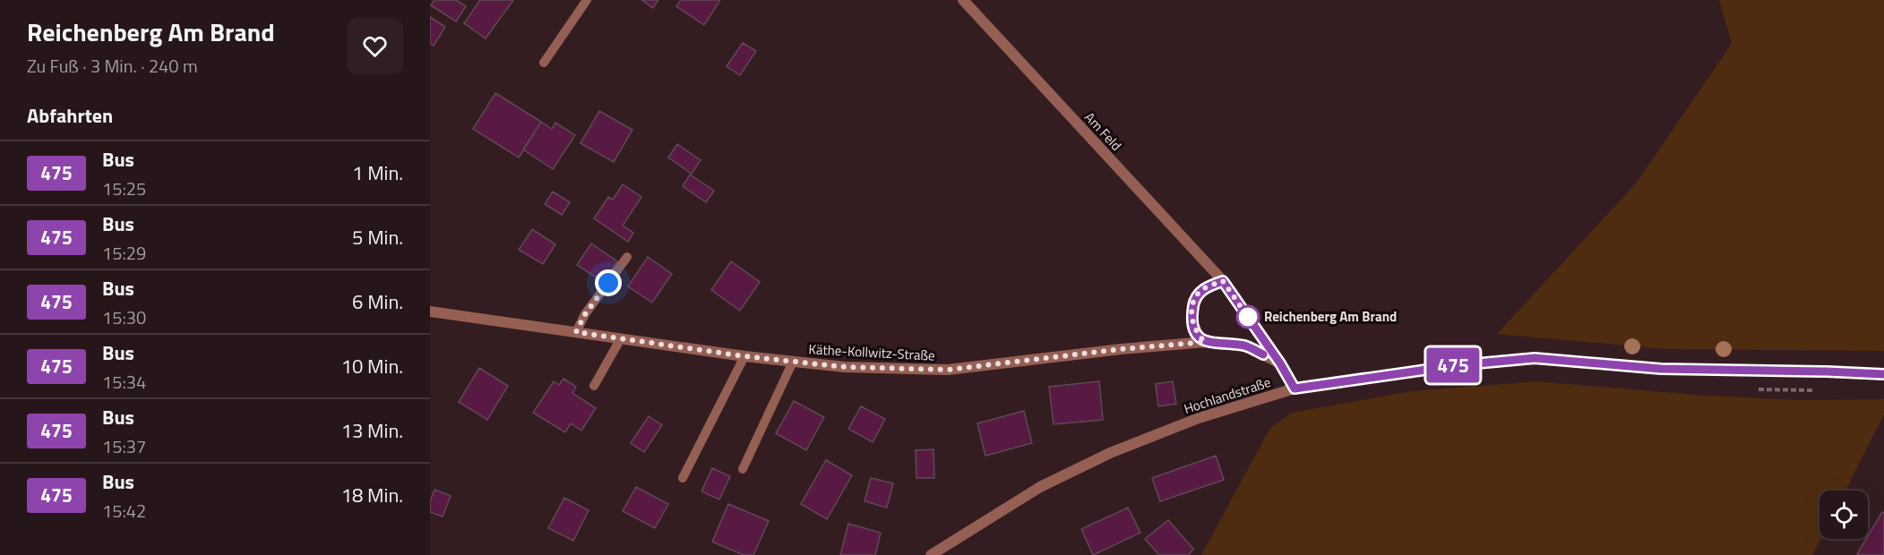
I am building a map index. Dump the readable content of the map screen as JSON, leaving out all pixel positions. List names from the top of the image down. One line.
{"streets":{"street":["Am Feld","Käthe-Kollwitz-Straße","Hochlandstraße"]},"crossings":[["Am Feld","Käthe-Kollwitz-Straße"]],"places":["Reichenberg Am Brand"],"lines":["bus line 475"],"page":{"heading":[["Reichenberg Am Brand","Zu Fuß · 3 Min. · 240 m"],"Abfahrten"],"on_map":"475","list":[{"mark":"475","name":"Bus","note":"15:25","value":"1 Min."},{"mark":"475","name":"Bus","note":"15:29","value":"5 Min."},{"mark":"475","name":"Bus","note":"15:30","value":"6 Min."},{"mark":"475","name":"Bus","note":"15:34","value":"10 Min."},{"mark":"475","name":"Bus","note":"15:37","value":"13 Min."},{"mark":"475","name":"Bus","note":"15:42","value":"18 Min."}]}}
